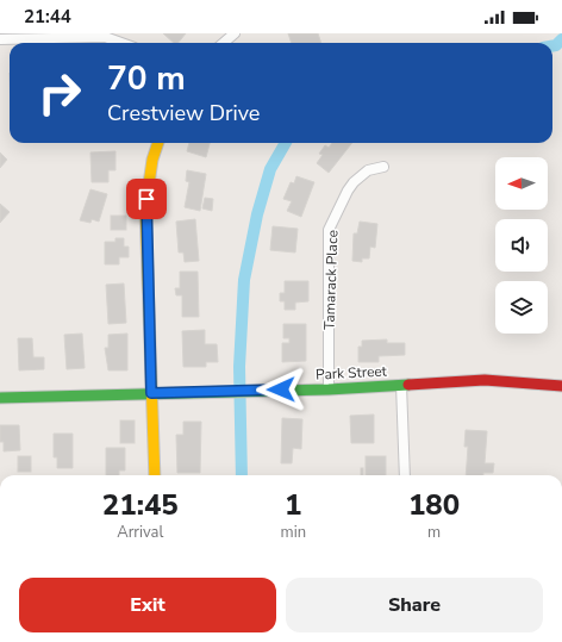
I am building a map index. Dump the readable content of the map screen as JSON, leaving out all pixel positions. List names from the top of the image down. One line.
{"streets":{"street":["Tamarack Place","Park Street"]},"crossings":[["Tamarack Place","Park Street"]],"north":"left","page":{"status":"21:44","turn":["70 m","Crestview Drive"],"eta":["21:45","Arrival","1","min","180","m"],"buttons":["Exit","Share"]}}
